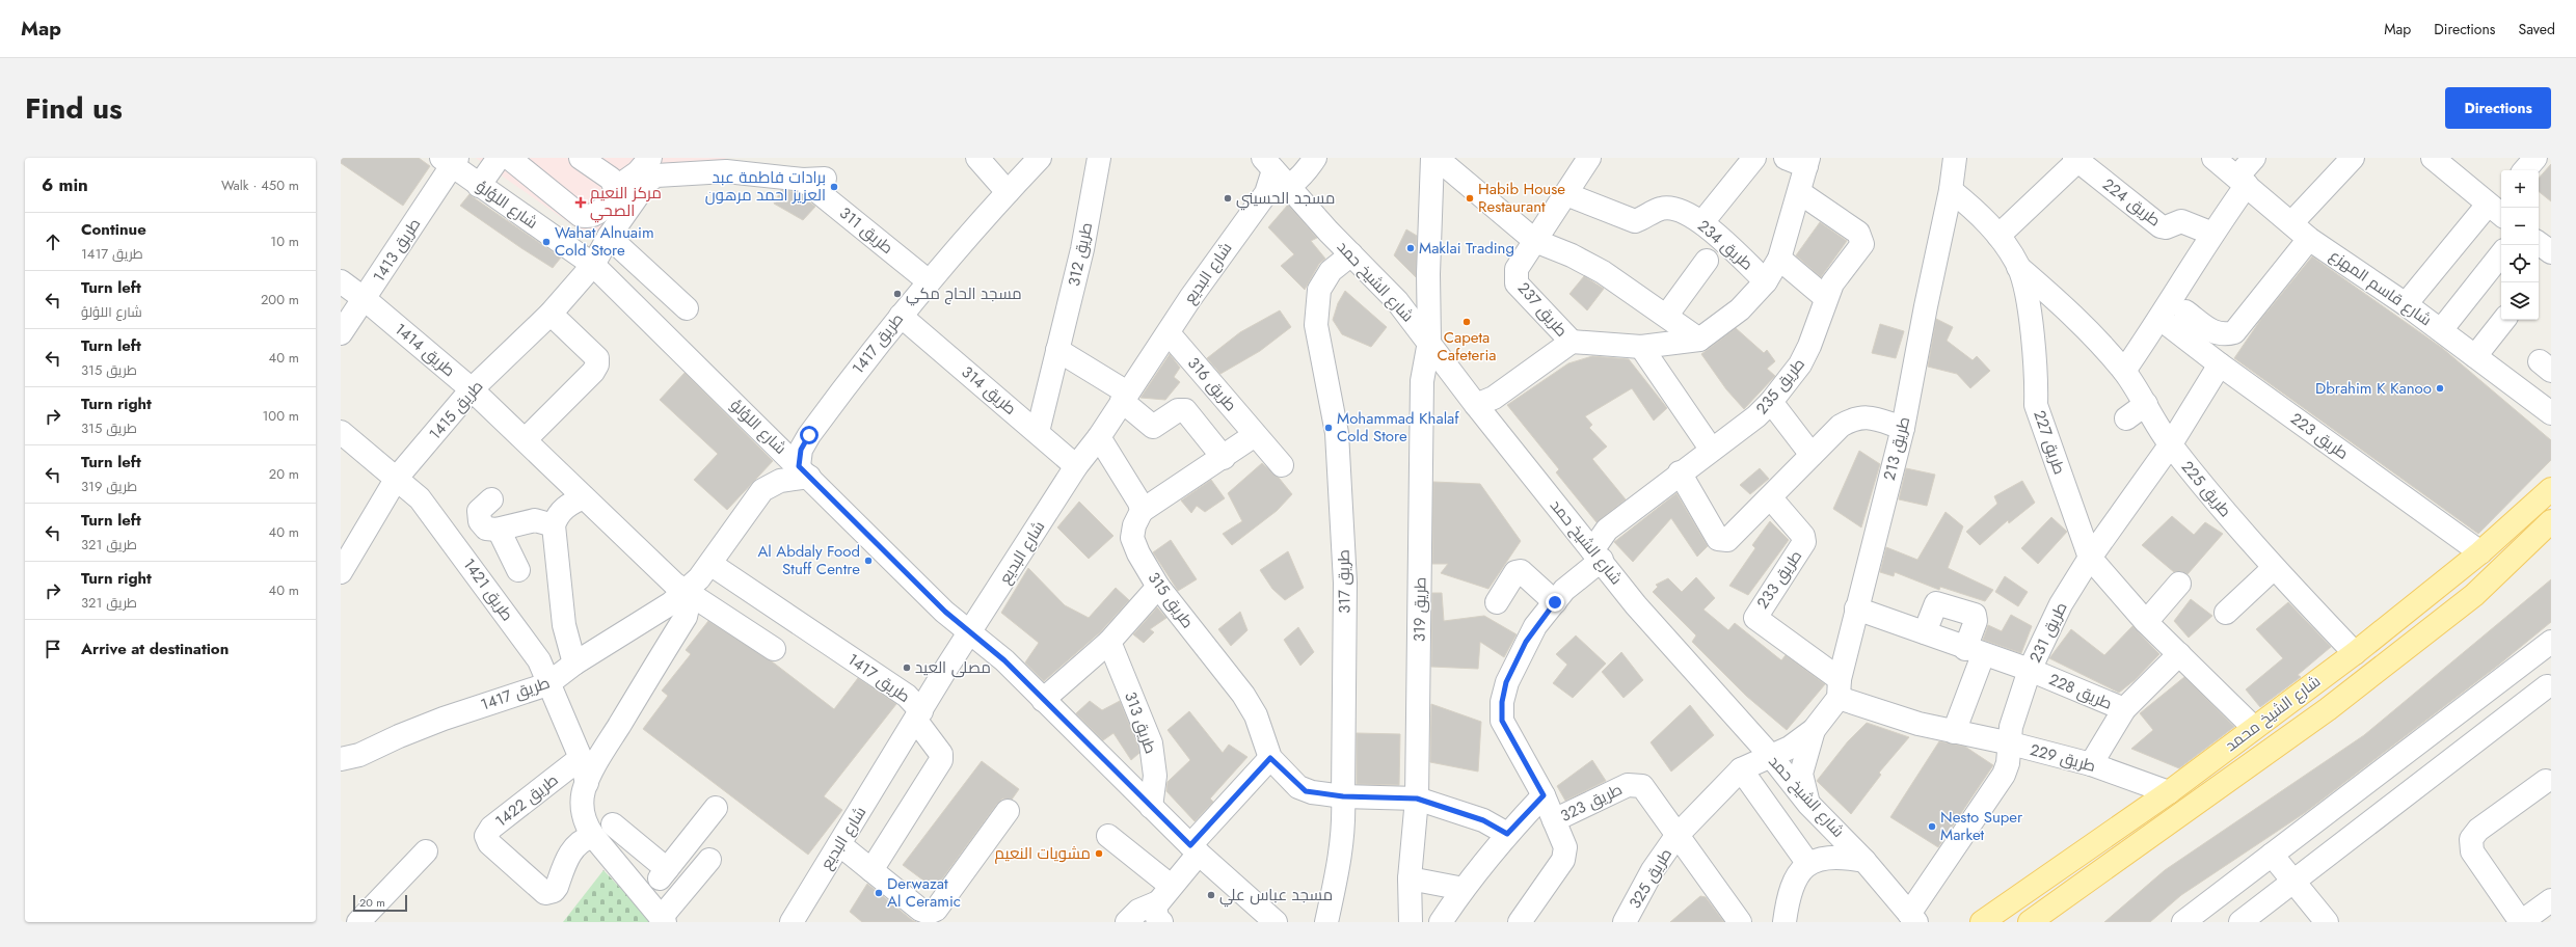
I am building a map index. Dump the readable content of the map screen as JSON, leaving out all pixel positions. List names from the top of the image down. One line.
{"streets":{"main road":["شارع الشيخ محمد"],"street":["طريق 224","شارع اللؤلؤ","طريق 311","طريق 234","طريق 1413","طريق 312","شارع البديع","شارع الشيخ حمد","شارع قاسم المهزع","طريق 237","طريق 1417","طريق 1414","طريق 316","طريق 235","طريق 314","طريق 1415","طريق 223","طريق 227","طريق 213","طريق 225","طريق 233","طريق 317","طريق 1421","طريق 315","طريق 319","طريق 231","طريق 228","طريق 313","طريق 229","طريق 1422","طريق 323","طريق 325"]},"crossings":[["طريق 224","طريق 227"],["شارع اللؤلؤ","طريق 311"],["شارع اللؤلؤ","طريق 1413"],["شارع اللؤلؤ","شارع البديع"],["شارع اللؤلؤ","طريق 1417"],["شارع اللؤلؤ","طريق 1415"],["شارع اللؤلؤ","طريق 313"],["طريق 311","طريق 1417"],["طريق 311","طريق 1415"],["طريق 234","طريق 237"],["طريق 234","طريق 235"],["طريق 1413","طريق 1414"],["طريق 312","طريق 314"],["شارع البديع","شارع الشيخ حمد"],["شارع البديع","طريق 1417"],["شارع البديع","طريق 316"],["شارع البديع","طريق 314"],["شارع الشيخ حمد","طريق 237"],["شارع الشيخ حمد","طريق 235"],["شارع الشيخ حمد","طريق 213"],["شارع الشيخ حمد","طريق 317"],["شارع الشيخ حمد","طريق 319"],["شارع الشيخ حمد","طريق 231"],["طريق 1417","طريق 1414"],["طريق 1417","طريق 314"],["طريق 1417","طريق 1421"],["طريق 1417","طريق 1422"],["طريق 1414","طريق 1415"],["طريق 1414","طريق 1422"],["طريق 235","طريق 323"],["طريق 1415","طريق 1421"],["طريق 223","طريق 231"],["طريق 223","شارع الشيخ محمد"],["طريق 227","طريق 213"],["طريق 227","طريق 225"],["طريق 227","طريق 231"],["طريق 227","طريق 228"],["طريق 227","شارع الشيخ محمد"],["طريق 213","طريق 233"],["طريق 213","طريق 228"],["طريق 213","طريق 229"],["طريق 225","طريق 231"],["طريق 225","شارع الشيخ محمد"],["طريق 233","طريق 229"],["طريق 317","طريق 315"],["طريق 1421","طريق 1422"],["طريق 315","طريق 319"],["طريق 231","طريق 228"],["طريق 231","طريق 229"],["طريق 228","طريق 229"],["شارع الشيخ محمد","طريق 229"],["طريق 323","طريق 325"]],"places":{"other":["برادات فاطمة عبد العزيز احمد مرهون","مسجد الحسيني","Habib House Restaurant","Wahat Alnuaim Cold Store","Maklai Trading","مسجد الحاج مكي","Capeta Cafeteria","Dbrahim K Kanoo","Mohammad Khalaf Cold Store","Al Abdaly Food Stuff Centre","مصلى العيد","Nesto Super Market","مشويات النعيم","Derwazat Al Ceramic","مسجد عباس علي"],"health":["مركز النعيم الصحي"]},"scale_bar":"20 m","page":{"header":"Map","nav":["Map","Directions","Saved"],"title":"Find us","buttons":"Directions","heading":["6 min","Walk · 450 m"],"map_buttons":["+","−"],"list":[["Continue","طريق 1417","10 m"],["Turn left","شارع اللؤلؤ","200 m"],["Turn left","طريق 315","40 m"],["Turn right","طريق 315","100 m"],["Turn left","طريق 319","20 m"],["Turn left","طريق 321","40 m"],["Turn right","طريق 321","40 m"],"Arrive at destination"],"scale":"20 m"}}
